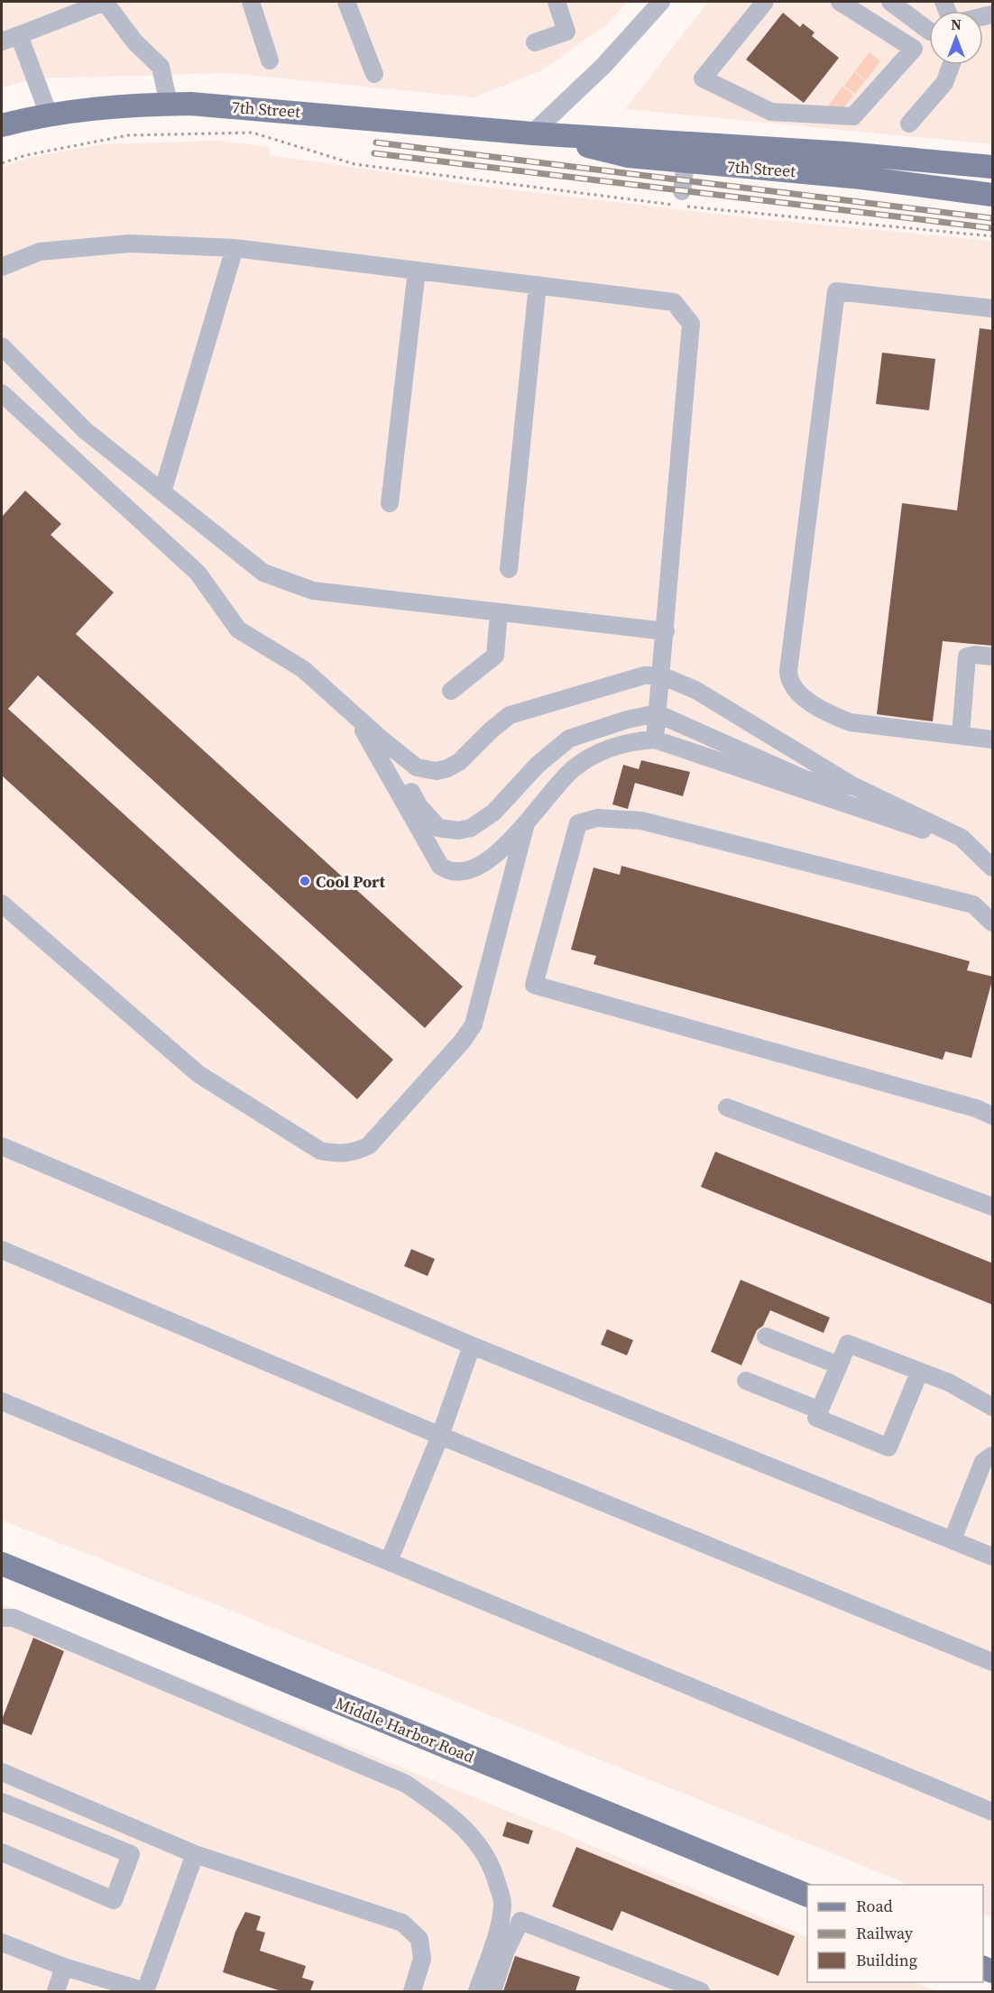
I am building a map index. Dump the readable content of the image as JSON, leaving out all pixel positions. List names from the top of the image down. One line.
{"streets":{"main road":["7th Street","Middle Harbor Road"]},"places":["Cool Port"],"legend":["Road","Railway","Building"],"north":"top"}
